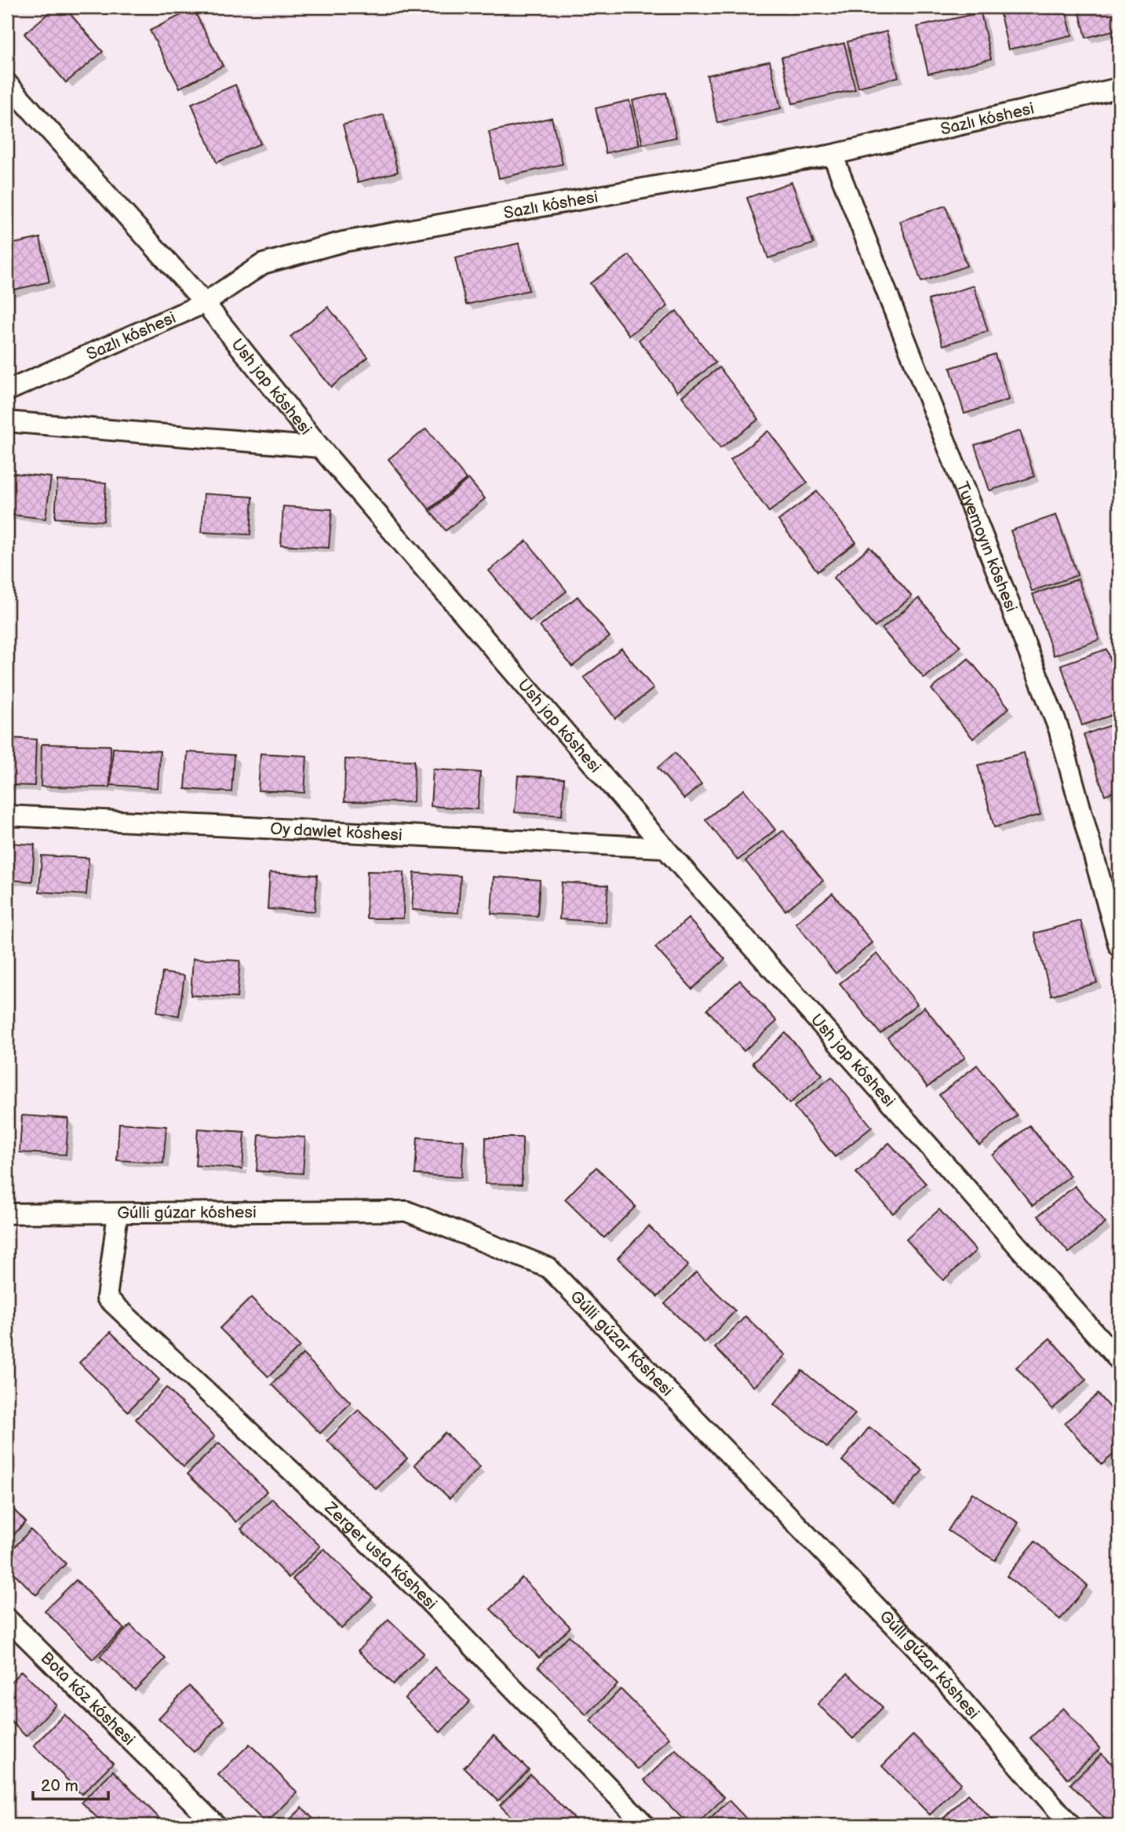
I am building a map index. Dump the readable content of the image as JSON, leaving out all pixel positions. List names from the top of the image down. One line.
{"streets":{"street":["Sazlı kóshesi","Ush jap kóshesi","Tuyemoyın kóshesi","Oy dawlet kóshesi","Gúlli gúzar kóshesi","Zerger usta kóshesi","Bota kóz kóshesi"]},"crossings":[["Sazlı kóshesi","Ush jap kóshesi"],["Sazlı kóshesi","Tuyemoyın kóshesi"],["Ush jap kóshesi","Oy dawlet kóshesi"],["Gúlli gúzar kóshesi","Zerger usta kóshesi"]],"scale_bar":"20 m"}
